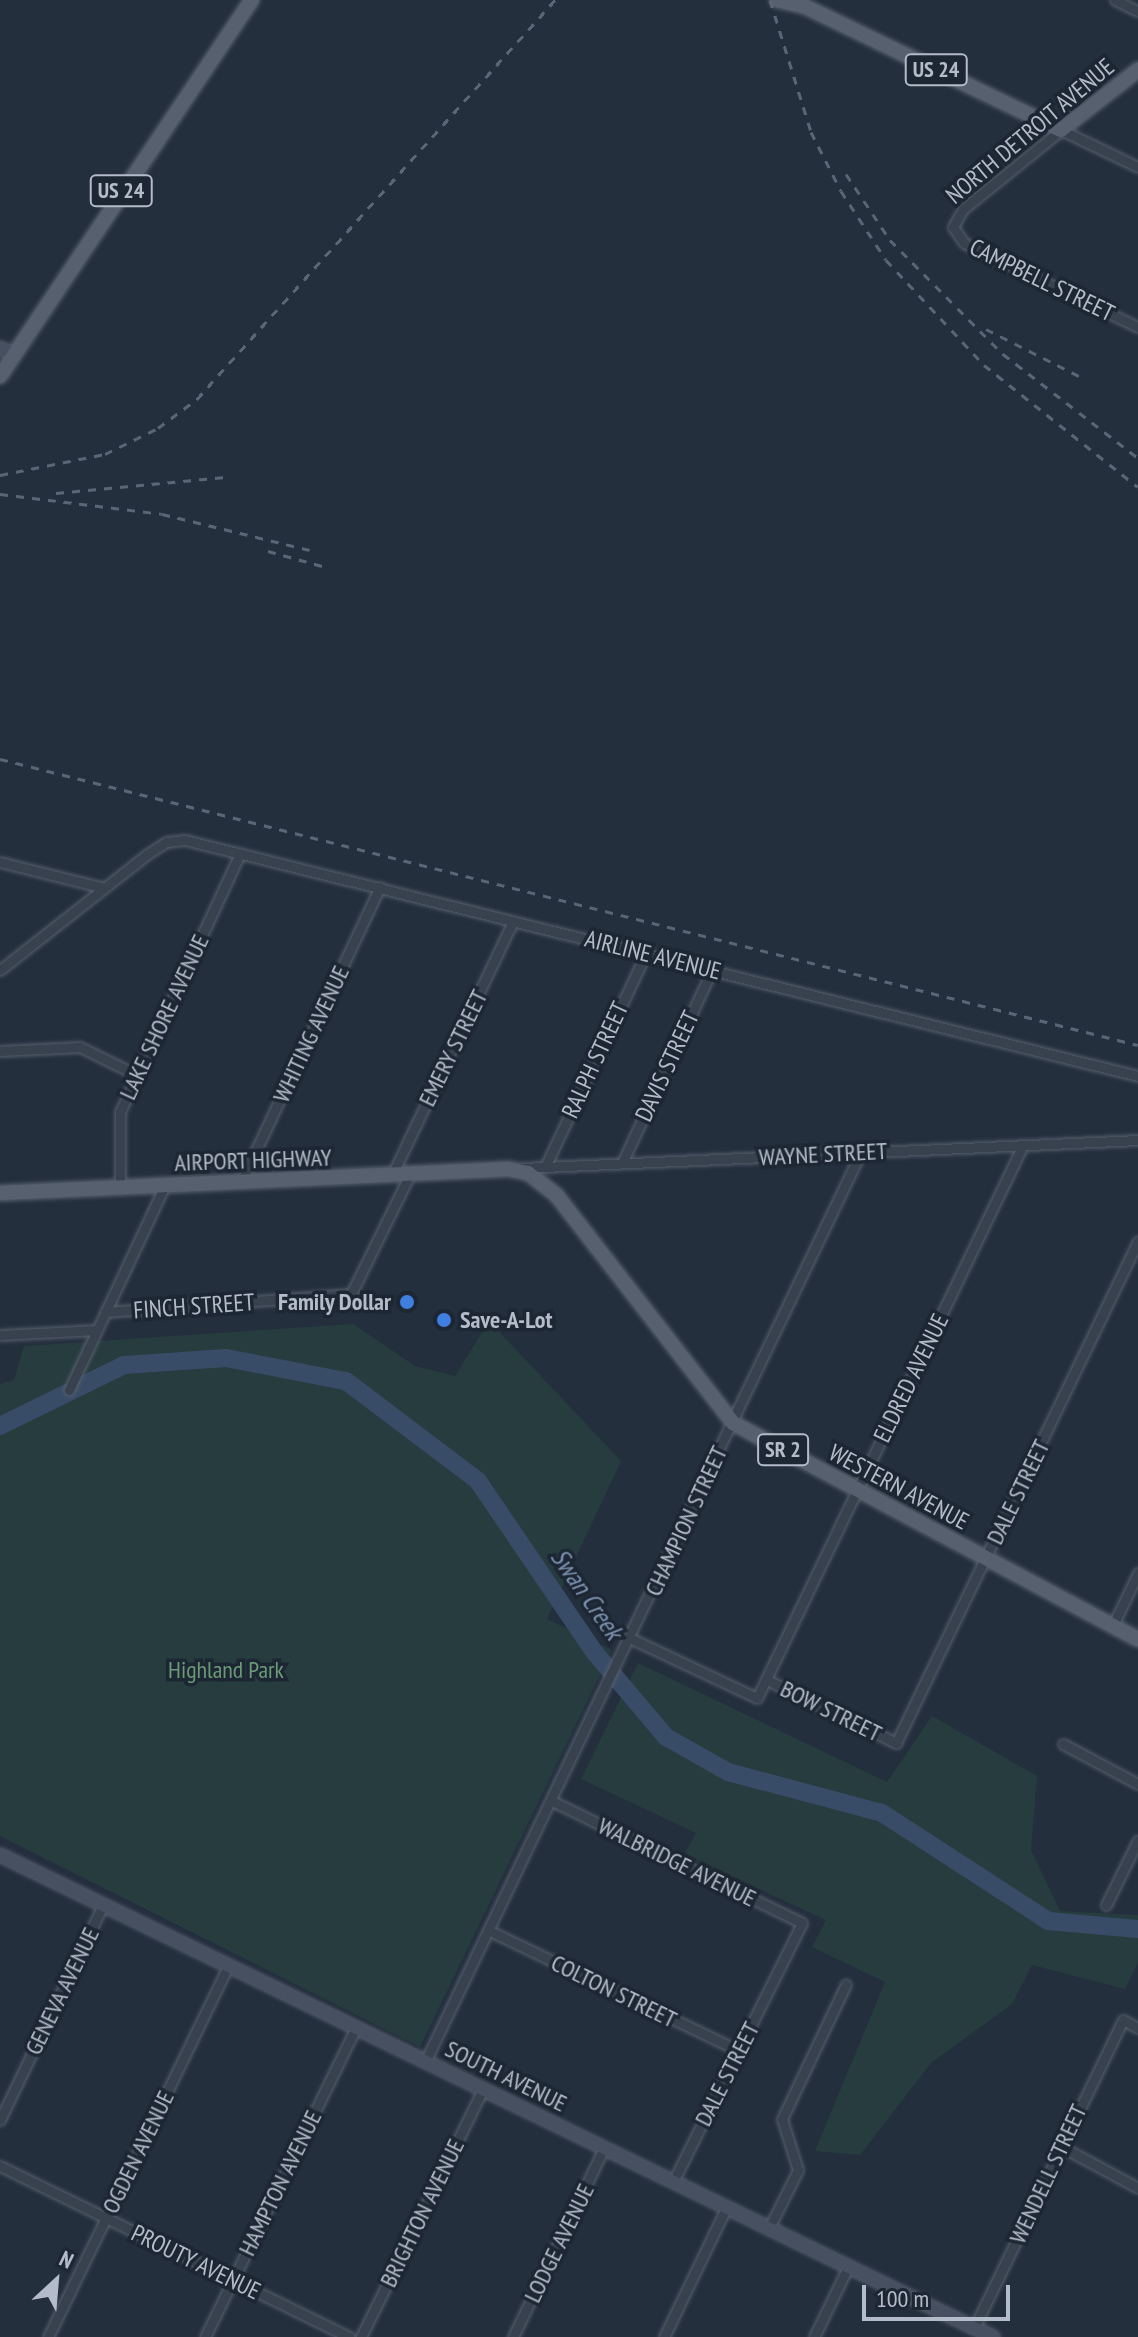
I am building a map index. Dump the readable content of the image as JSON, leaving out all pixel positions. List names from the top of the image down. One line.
{"streets":{"main road":["US 24","NORTH DETROIT AVENUE","AIRPORT HIGHWAY","SR 2","WESTERN AVENUE"],"street":["CAMPBELL STREET","AIRLINE AVENUE","LAKE SHORE AVENUE","WHITING AVENUE","EMERY STREET","RALPH STREET","DAVIS STREET","WAYNE STREET","FINCH STREET","ELDRED AVENUE","DALE STREET","CHAMPION STREET","BOW STREET","WALBRIDGE AVENUE","GENEVA AVENUE","COLTON STREET","SOUTH AVENUE","OGDEN AVENUE","WENDELL STREET","HAMPTON AVENUE","BRIGHTON AVENUE","LODGE AVENUE","PROUTY AVENUE"]},"crossings":[["US 24","NORTH DETROIT AVENUE"],["NORTH DETROIT AVENUE","CAMPBELL STREET"],["AIRLINE AVENUE","LAKE SHORE AVENUE"],["AIRLINE AVENUE","WHITING AVENUE"],["AIRLINE AVENUE","EMERY STREET"],["AIRLINE AVENUE","RALPH STREET"],["AIRLINE AVENUE","DAVIS STREET"],["LAKE SHORE AVENUE","AIRPORT HIGHWAY"],["WHITING AVENUE","AIRPORT HIGHWAY"],["EMERY STREET","AIRPORT HIGHWAY"],["RALPH STREET","WAYNE STREET"],["DAVIS STREET","WAYNE STREET"],["WAYNE STREET","AIRPORT HIGHWAY"],["WAYNE STREET","ELDRED AVENUE"],["WAYNE STREET","WESTERN AVENUE"],["WAYNE STREET","CHAMPION STREET"],["AIRPORT HIGHWAY","FINCH STREET"],["AIRPORT HIGHWAY","WESTERN AVENUE"],["ELDRED AVENUE","WESTERN AVENUE"],["ELDRED AVENUE","BOW STREET"],["WESTERN AVENUE","DALE STREET"],["WESTERN AVENUE","CHAMPION STREET"],["DALE STREET","BOW STREET"],["DALE STREET","WALBRIDGE AVENUE"],["DALE STREET","COLTON STREET"],["DALE STREET","SOUTH AVENUE"],["CHAMPION STREET","BOW STREET"],["CHAMPION STREET","WALBRIDGE AVENUE"],["CHAMPION STREET","COLTON STREET"],["CHAMPION STREET","SOUTH AVENUE"],["GENEVA AVENUE","SOUTH AVENUE"],["SOUTH AVENUE","OGDEN AVENUE"],["SOUTH AVENUE","WENDELL STREET"],["SOUTH AVENUE","HAMPTON AVENUE"],["SOUTH AVENUE","BRIGHTON AVENUE"],["SOUTH AVENUE","LODGE AVENUE"],["OGDEN AVENUE","PROUTY AVENUE"],["HAMPTON AVENUE","PROUTY AVENUE"]],"water":["Swan Creek"],"parks":["Highland Park"],"places":["Family Dollar","Save-A-Lot"],"scale_bar":"100 m","north":"top right"}
